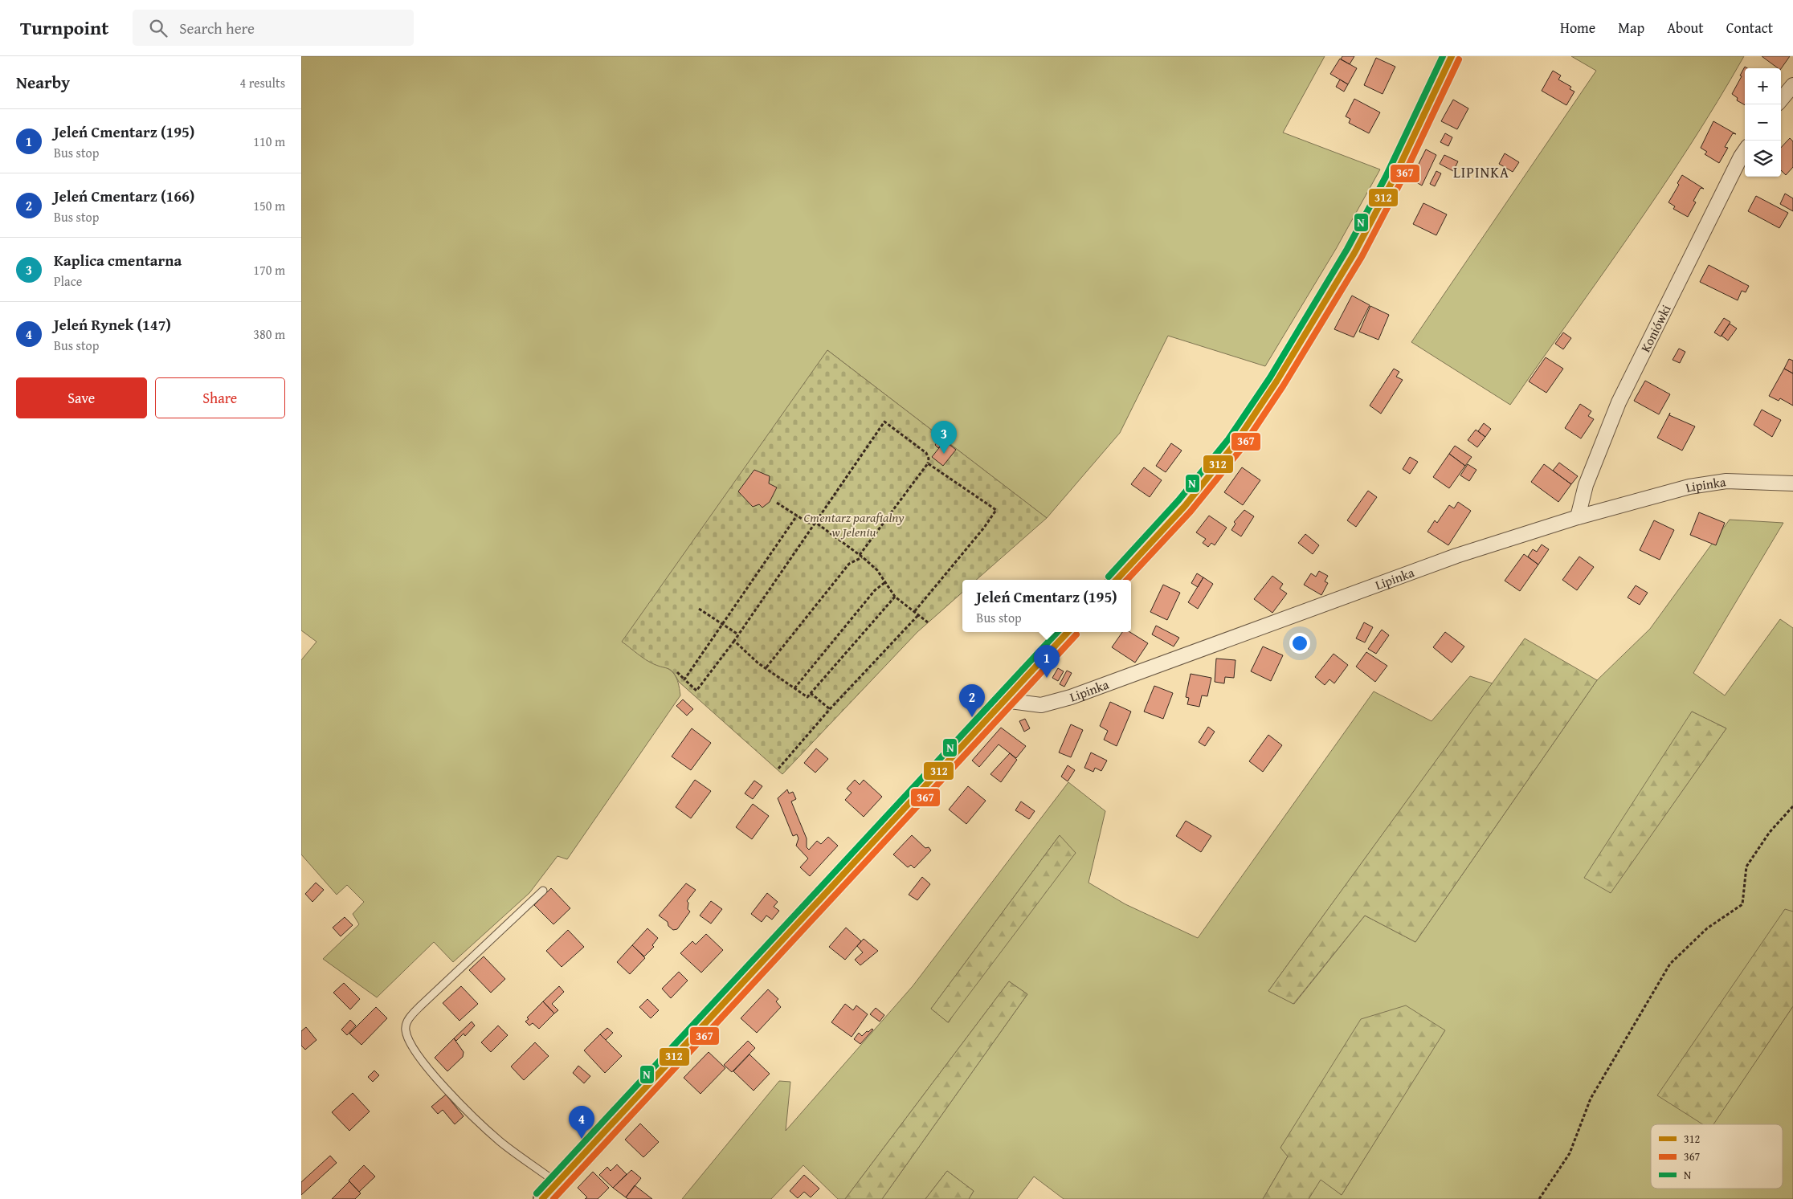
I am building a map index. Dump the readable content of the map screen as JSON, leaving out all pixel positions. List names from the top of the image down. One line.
{"streets":{"street":["Koniówki","Lipinka"]},"crossings":[["Koniówki","Lipinka"]],"districts":["LIPINKA"],"parks":["Cmentarz parafialny w Jeleniu"],"lines":["transit line 312","transit line N","transit line 367"],"legend":["312","367","N"],"page":{"header":"Turnpoint","search":"Search here","nav":["Home","Map","About","Contact"],"heading":["Nearby","4 results"],"map_buttons":["+","−"],"list":[{"mark":"1","name":"Jeleń Cmentarz (195)","note":"Bus stop","value":"110 m"},{"mark":"2","name":"Jeleń Cmentarz (166)","note":"Bus stop","value":"150 m"},{"mark":"3","name":"Kaplica cmentarna","note":"Place","value":"170 m"},{"mark":"4","name":"Jeleń Rynek (147)","note":"Bus stop","value":"380 m"}],"buttons":["Save","Share"],"pins":["3","1","2","4"],"popup":["Jeleń Cmentarz (195)","Bus stop"]}}
